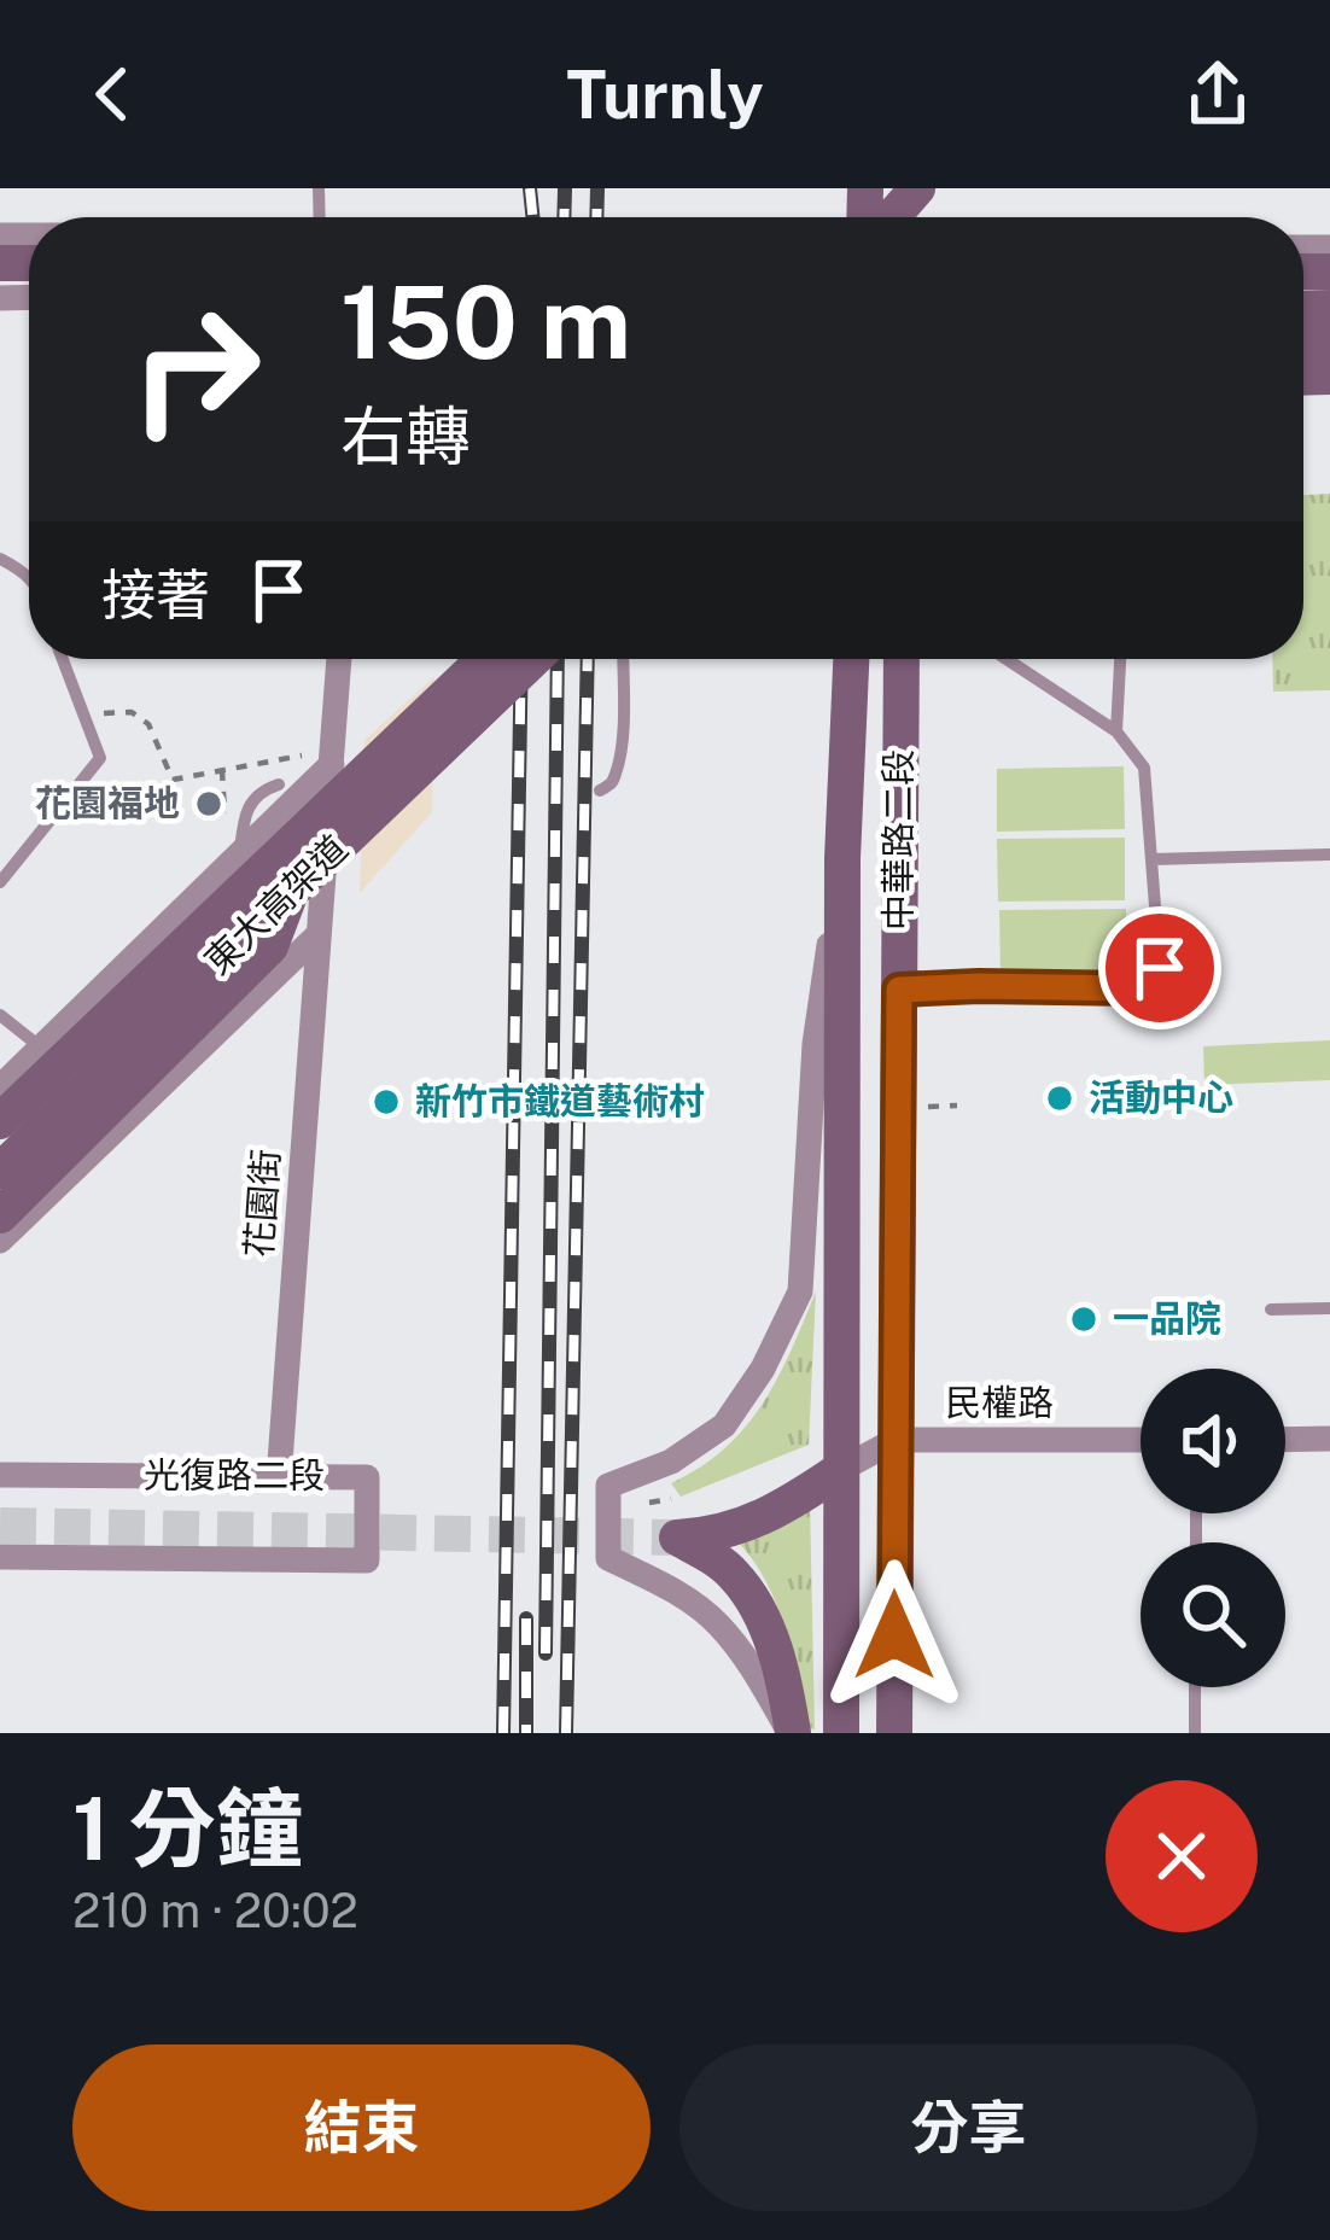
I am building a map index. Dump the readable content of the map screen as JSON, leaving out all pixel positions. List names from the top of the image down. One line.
{"streets":{"street":["中華路二段","東大高架道","花園街","民權路","光復路二段"]},"crossings":[["中華路二段","民權路"],["花園街","光復路二段"]],"places":["花園福地","活動中心","新竹市鐵道藝術村","一品院"],"page":{"header":"Turnly","turn":["150 m","右轉"],"then":"接著","heading":["1 分鐘","210 m · 20:02"],"buttons":["結束","分享"]}}
